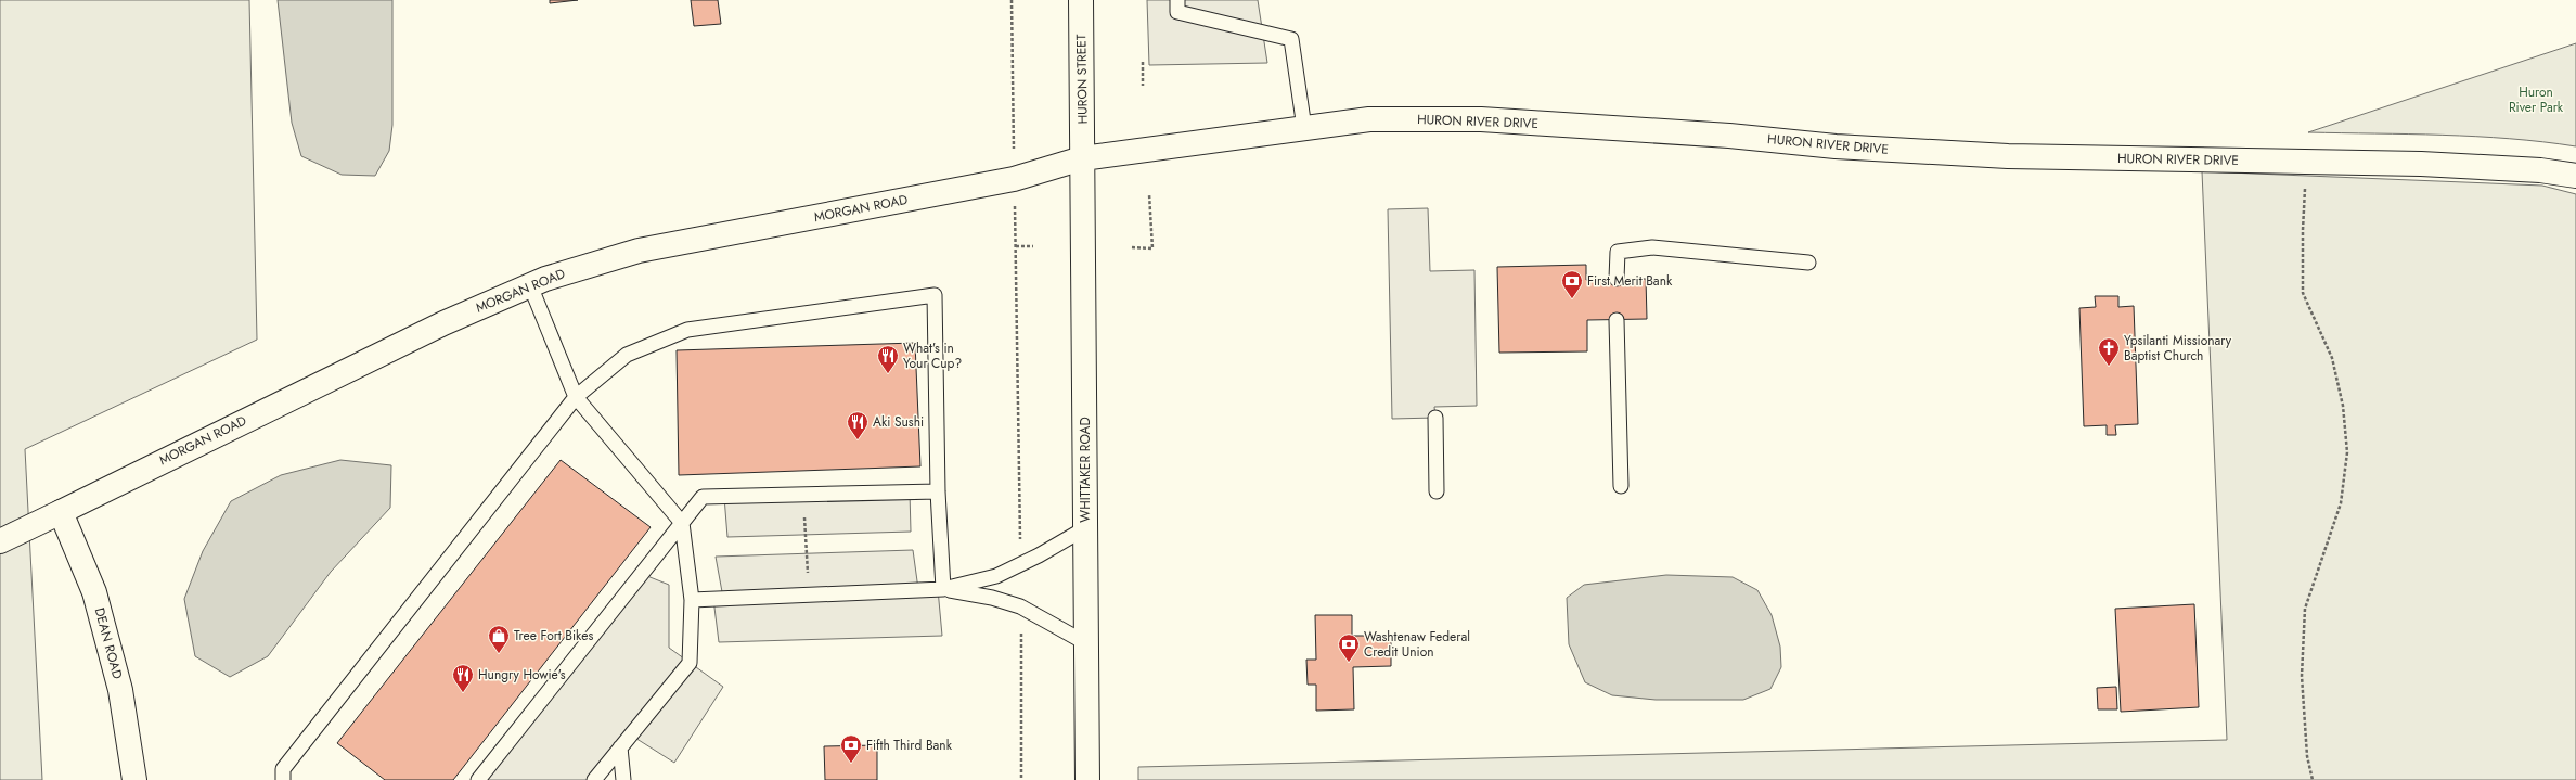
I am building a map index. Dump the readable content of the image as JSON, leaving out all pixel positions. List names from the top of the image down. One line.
{"streets":{"main road":["HURON STREET","HURON RIVER DRIVE","MORGAN ROAD","WHITTAKER ROAD","DEAN ROAD"]},"crossings":[["HURON STREET","HURON RIVER DRIVE"],["HURON STREET","MORGAN ROAD"],["HURON STREET","WHITTAKER ROAD"],["HURON RIVER DRIVE","MORGAN ROAD"],["HURON RIVER DRIVE","WHITTAKER ROAD"],["MORGAN ROAD","WHITTAKER ROAD"],["MORGAN ROAD","DEAN ROAD"]],"parks":["Huron River Park"],"places":{"bank":["First Merit Bank","Washtenaw Federal Credit Union","Fifth Third Bank"],"church":["Ypsilanti Missionary Baptist Church"],"restaurant":["What's in Your Cup?","Aki Sushi","Hungry Howie's"],"shop":["Tree Fort Bikes"]}}
